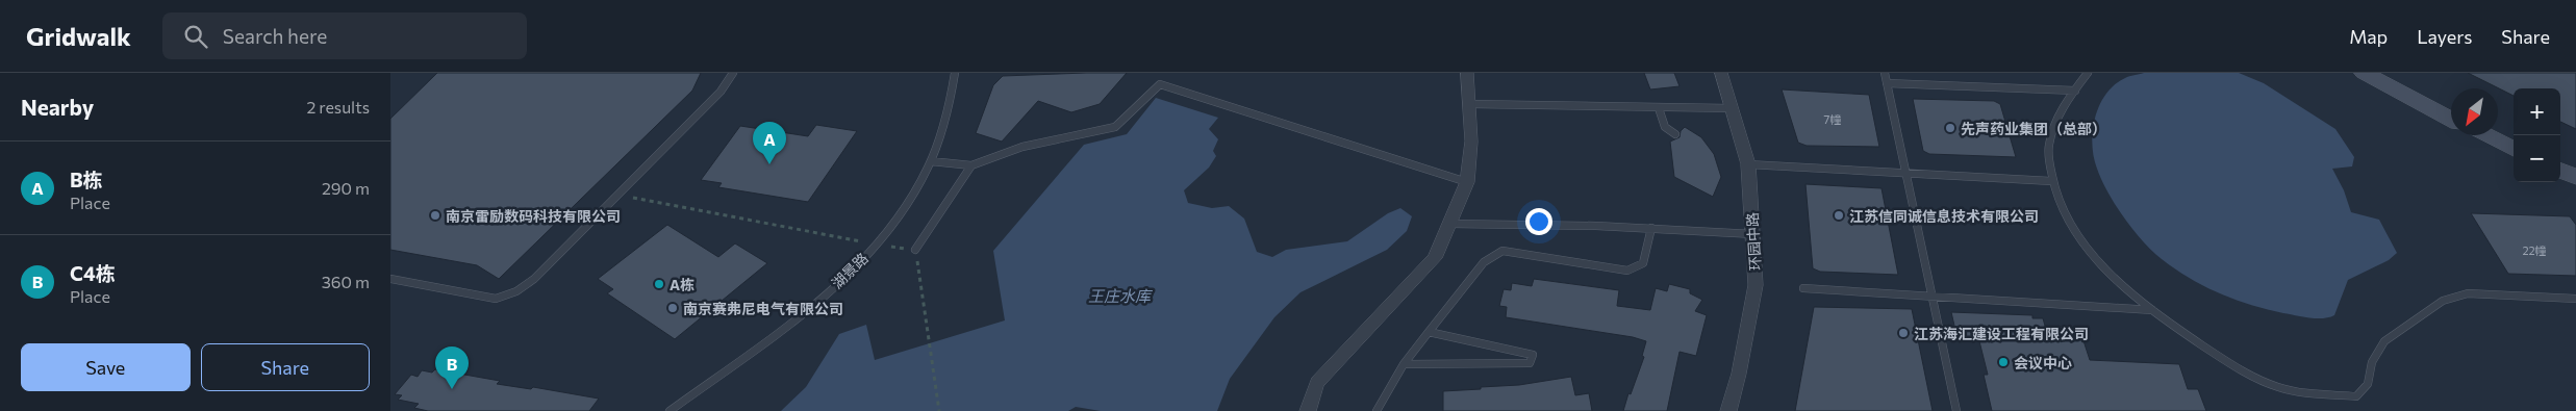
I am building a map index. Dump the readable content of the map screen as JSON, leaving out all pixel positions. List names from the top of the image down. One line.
{"streets":{"street":["环园中路"],"lane":["湖景路"]},"water":["王庄水库"],"places":["先声药业集团（总部）","南京雷励数码科技有限公司","江苏信同诚信息技术有限公司","A栋","南京赛弗尼电气有限公司","江苏海汇建设工程有限公司","会议中心"],"house_numbers":["7幢","22幢"],"north":"bottom left","page":{"header":"Gridwalk","search":"Search here","nav":["Map","Layers","Share"],"heading":["Nearby","2 results"],"map_buttons":["+","−"],"pins":["A","B"],"list":[{"mark":"A","name":"B栋","note":"Place","value":"290 m"},{"mark":"B","name":"C4栋","note":"Place","value":"360 m"}],"buttons":["Save","Share"]}}
